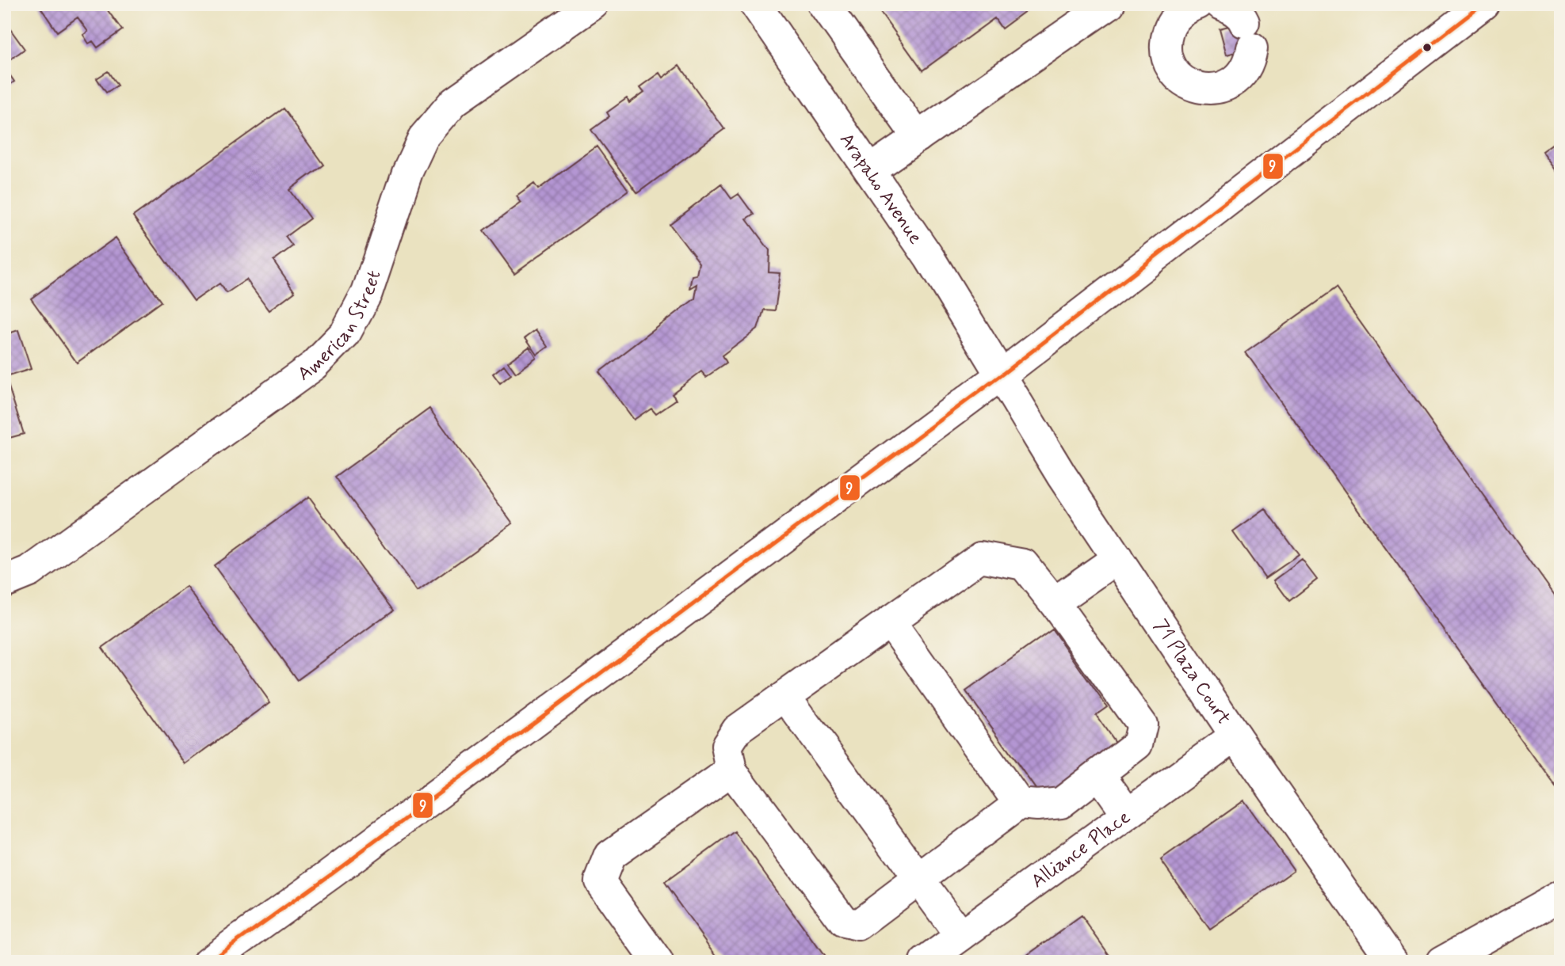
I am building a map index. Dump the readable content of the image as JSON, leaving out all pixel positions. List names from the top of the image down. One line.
{"streets":{"main road":["Arapaho Avenue","American Street","71 Plaza Court","Alliance Place"]},"crossings":[["Arapaho Avenue","71 Plaza Court"],["71 Plaza Court","Alliance Place"]],"lines":["transit line 9"]}
